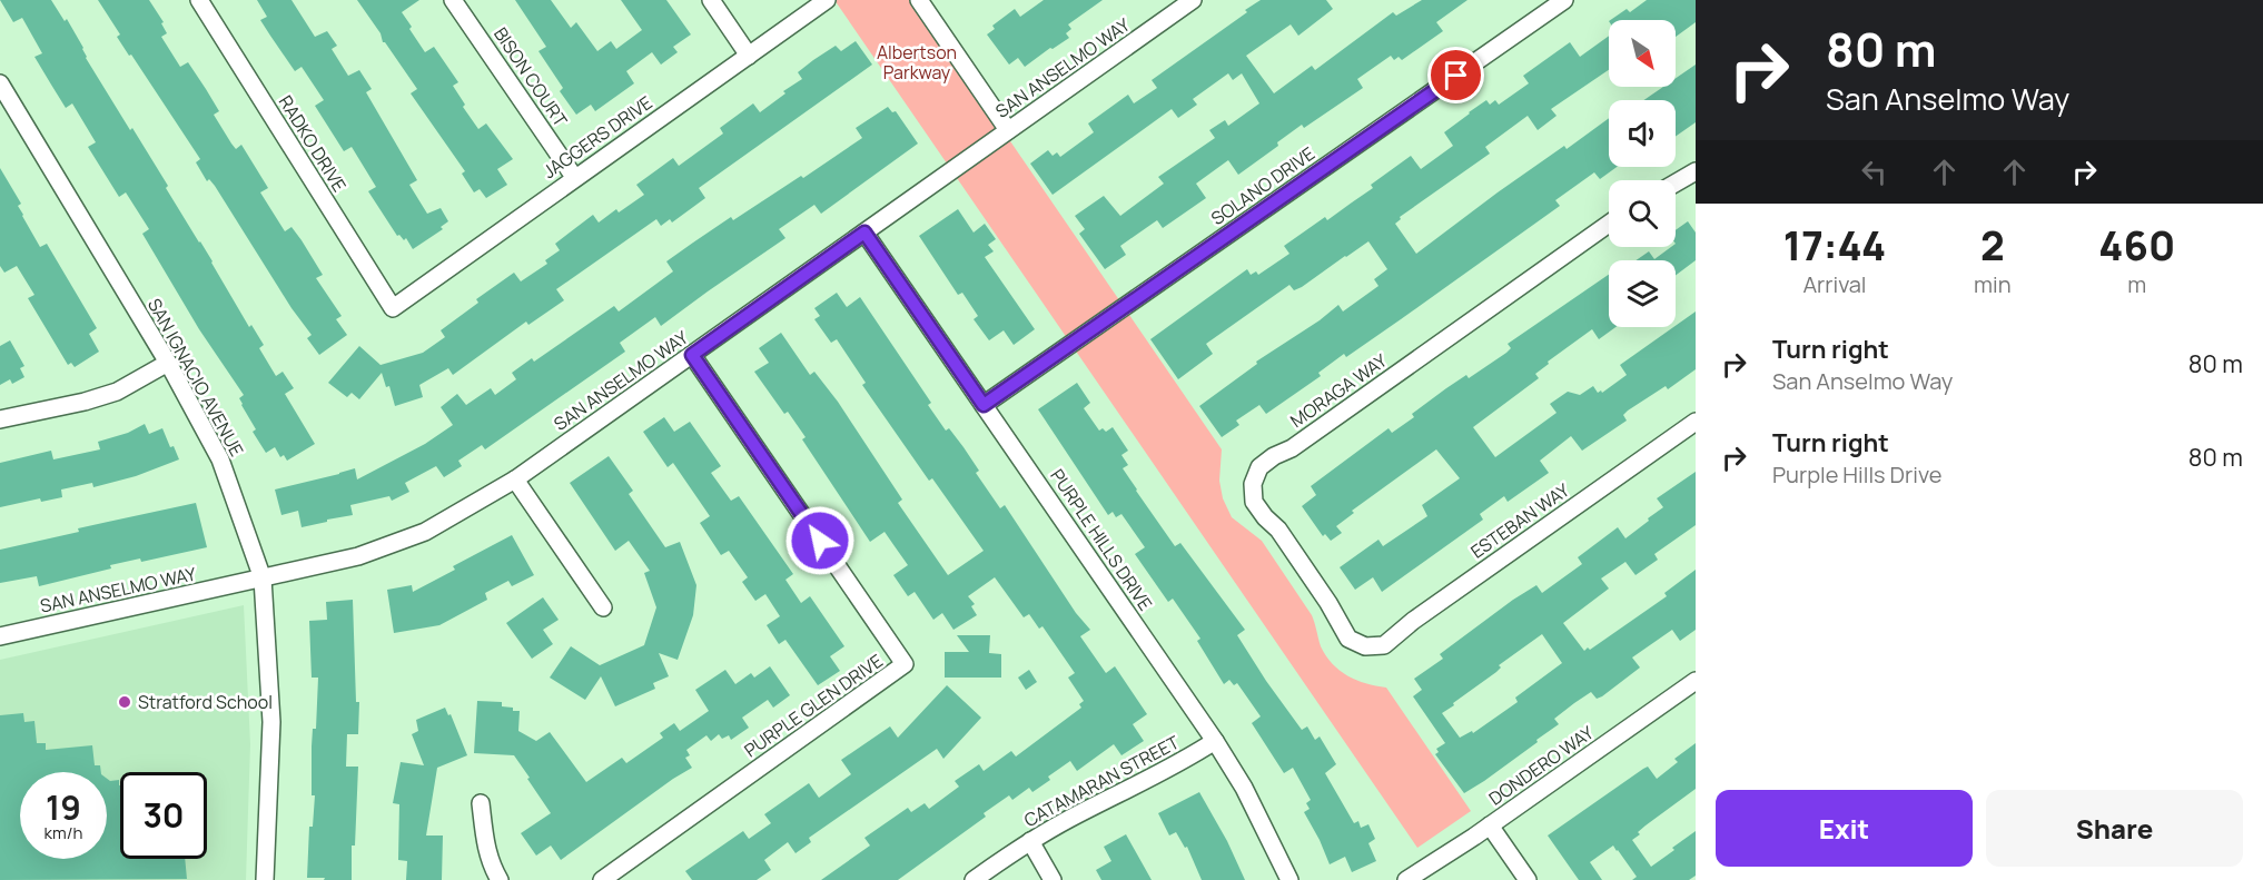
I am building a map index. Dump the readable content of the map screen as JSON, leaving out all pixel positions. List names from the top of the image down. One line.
{"streets":{"street":["SAN ANSELMO WAY","BISON COURT","JAGGERS DRIVE","RADKO DRIVE","SOLANO DRIVE","SAN IGNACIO AVENUE","MORAGA WAY","ESTEBAN WAY","PURPLE HILLS DRIVE","PURPLE GLEN DRIVE","DONDERO WAY","CATAMARAN STREET"]},"crossings":[["SAN ANSELMO WAY","SAN IGNACIO AVENUE"],["SAN ANSELMO WAY","PURPLE HILLS DRIVE"],["SAN ANSELMO WAY","PURPLE GLEN DRIVE"],["BISON COURT","JAGGERS DRIVE"],["JAGGERS DRIVE","RADKO DRIVE"],["SOLANO DRIVE","PURPLE HILLS DRIVE"],["MORAGA WAY","ESTEBAN WAY"],["PURPLE HILLS DRIVE","CATAMARAN STREET"]],"parks":["Albertson Parkway"],"places":["Stratford School"],"north":"bottom right","page":{"turn":["80 m","San Anselmo Way"],"eta":["17:44","Arrival","2","min","460","m"],"list":[{"name":"Turn right","note":"San Anselmo Way","value":"80 m"},{"name":"Turn right","note":"Purple Hills Drive","value":"80 m"}],"speed":"19 km/h","limit":"30","buttons":["Exit","Share"]}}
